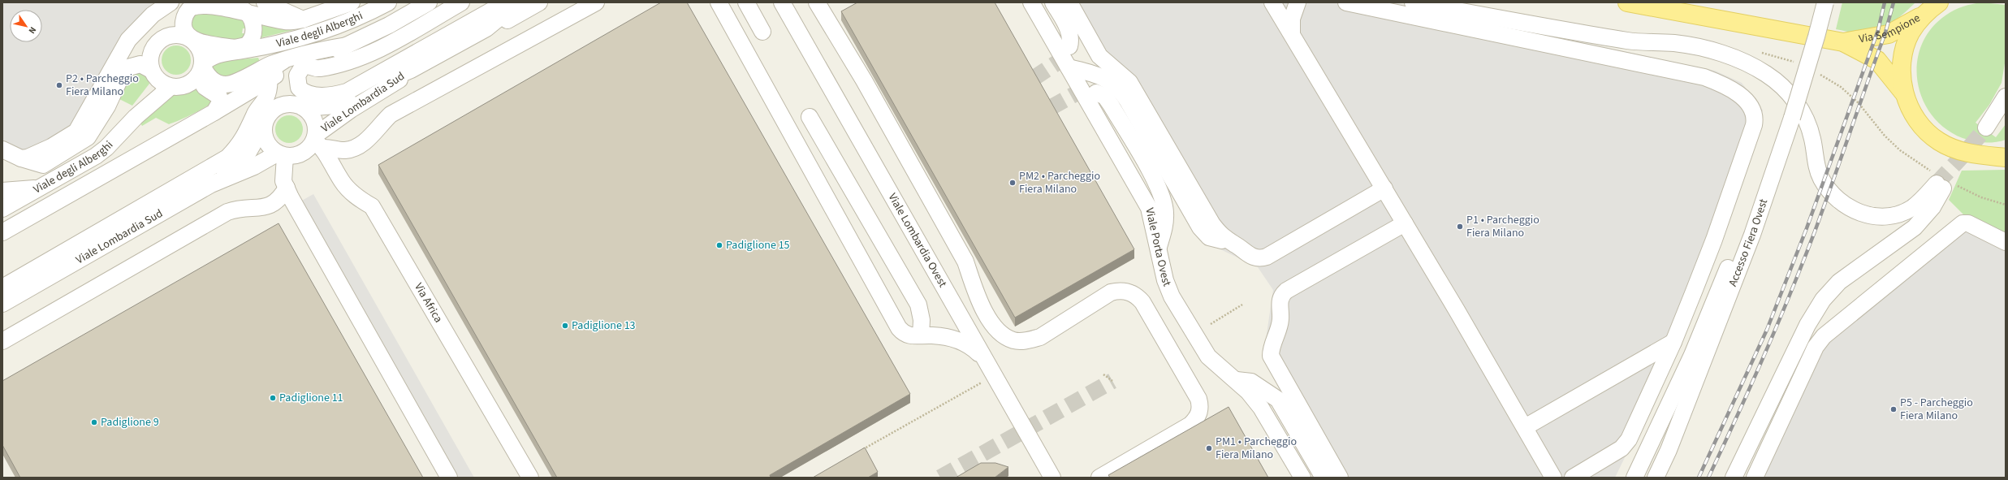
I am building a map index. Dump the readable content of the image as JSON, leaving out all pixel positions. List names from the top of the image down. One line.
{"streets":{"main road":["Via Sempione"],"street":["Viale degli Alberghi","Viale Lombardia Sud","Viale Lombardia Ovest","Accesso Fiera Ovest","Viale Porta Ovest","Via Africa"]},"crossings":[["Viale Lombardia Sud","Via Africa"]],"places":["P2 • Parcheggio Fiera Milano","PM2 • Parcheggio Fiera Milano","P1 • Parcheggio Fiera Milano","Padiglione 15","Padiglione 13","Padiglione 11","P5 - Parcheggio Fiera Milano","Padiglione 9","PM1 • Parcheggio Fiera Milano"],"north":"bottom right"}
